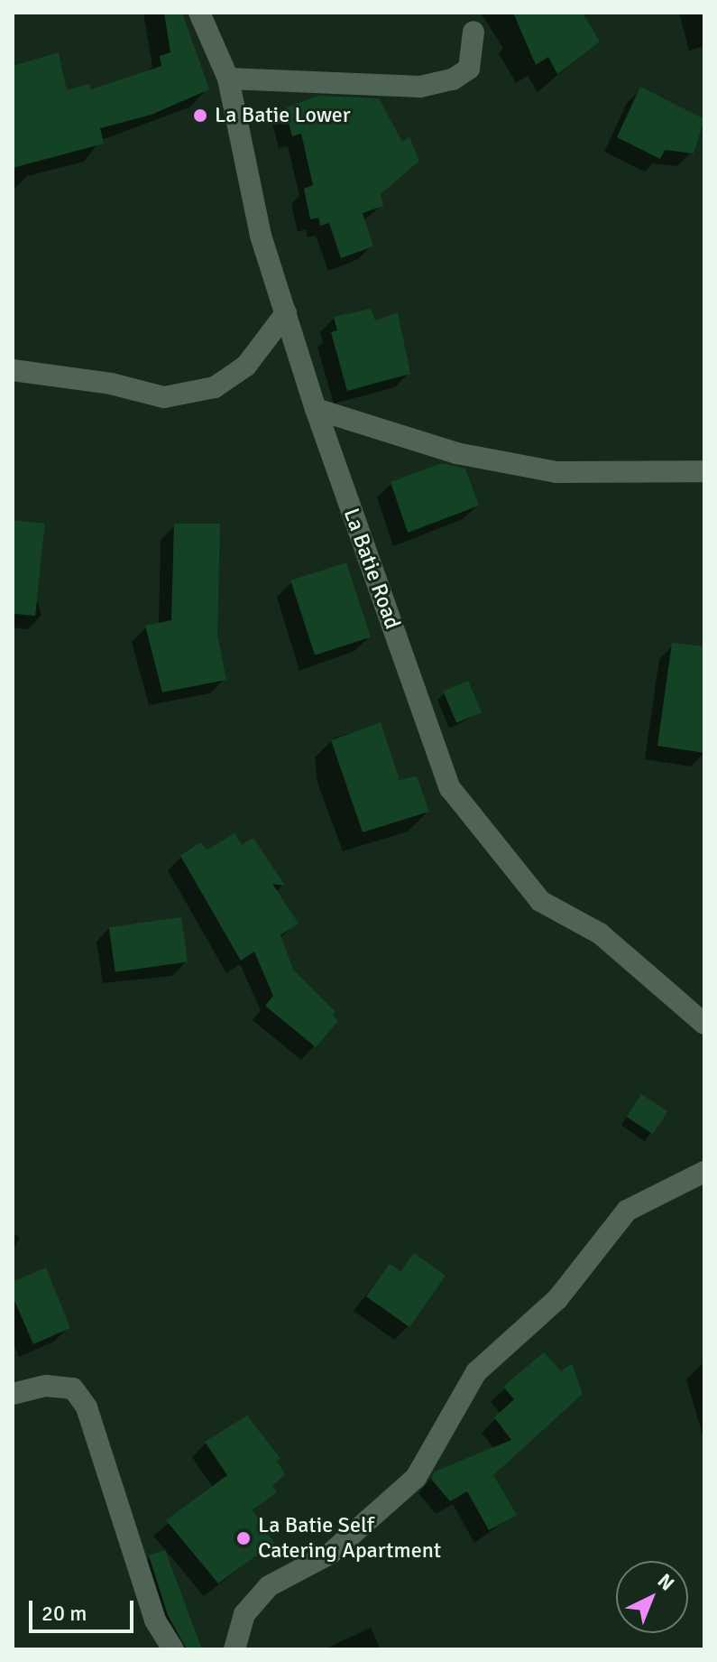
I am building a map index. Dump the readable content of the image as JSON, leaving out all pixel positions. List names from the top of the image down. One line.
{"streets":{"street":["La Batie Road"]},"places":["La Batie Lower","La Batie Self Catering Apartment"],"scale_bar":"20 m","north":"top right"}
